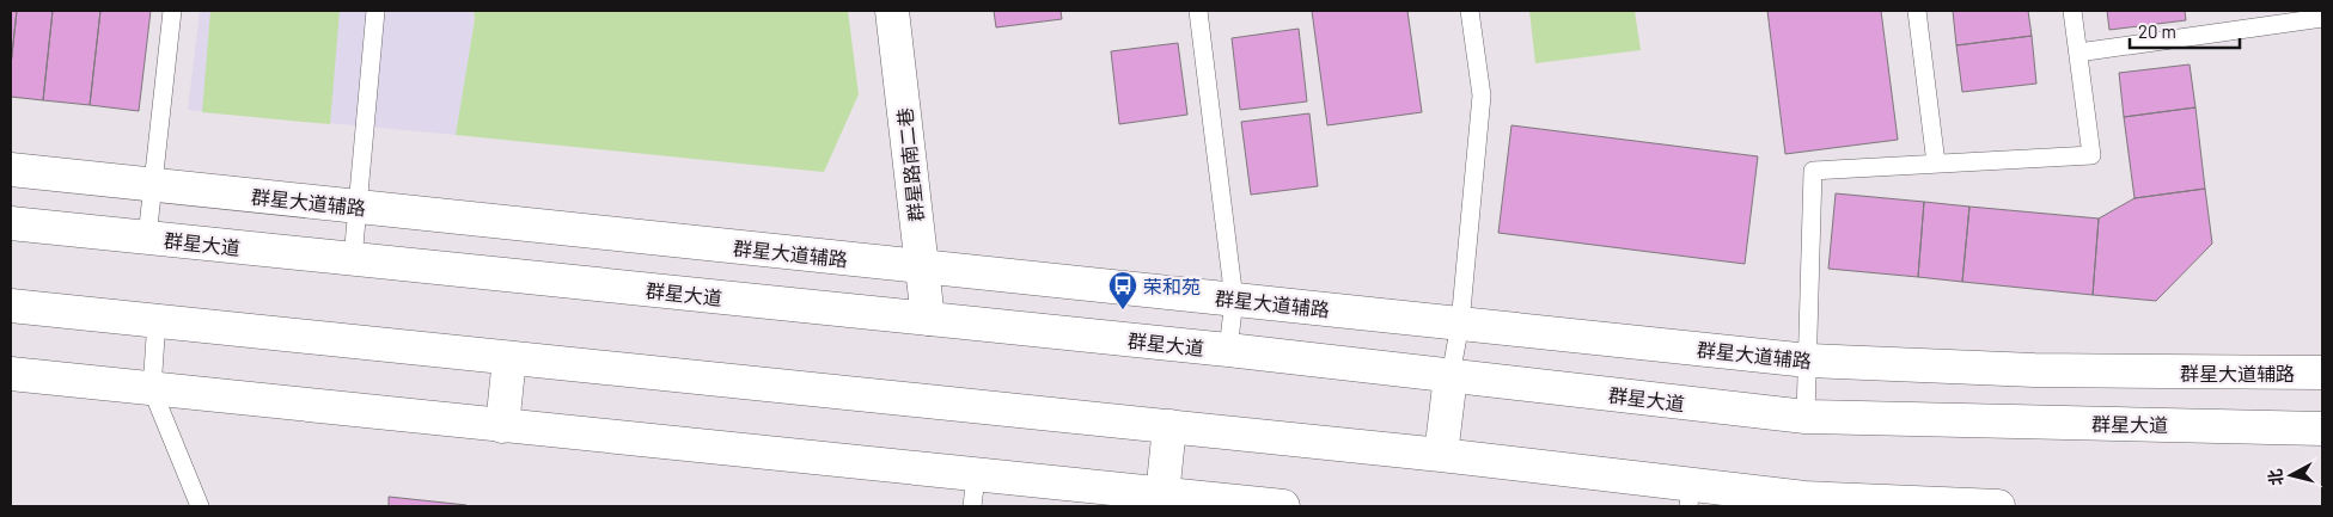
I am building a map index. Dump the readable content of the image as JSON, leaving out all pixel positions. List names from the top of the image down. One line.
{"streets":{"main road":["群星路南二巷","群星大道辅路","群星大道"]},"crossings":[["群星路南二巷","群星大道辅路"],["群星路南二巷","群星大道"]],"places":{"bus stop":["荣和苑"]},"scale_bar":"20 m","north":"left"}
